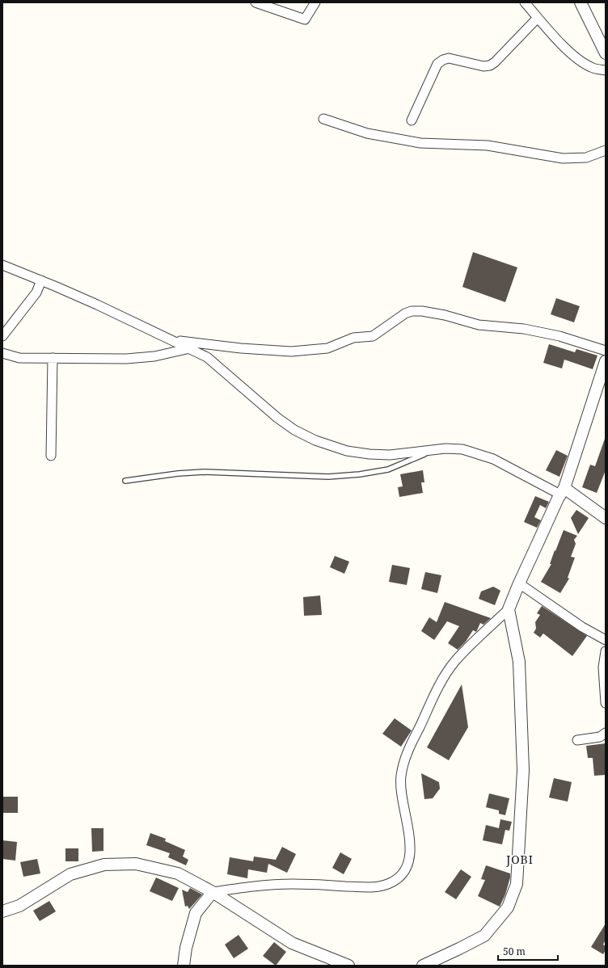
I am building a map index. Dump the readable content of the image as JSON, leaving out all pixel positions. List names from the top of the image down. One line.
{"districts":["JOBI"],"scale_bar":"50 m"}
